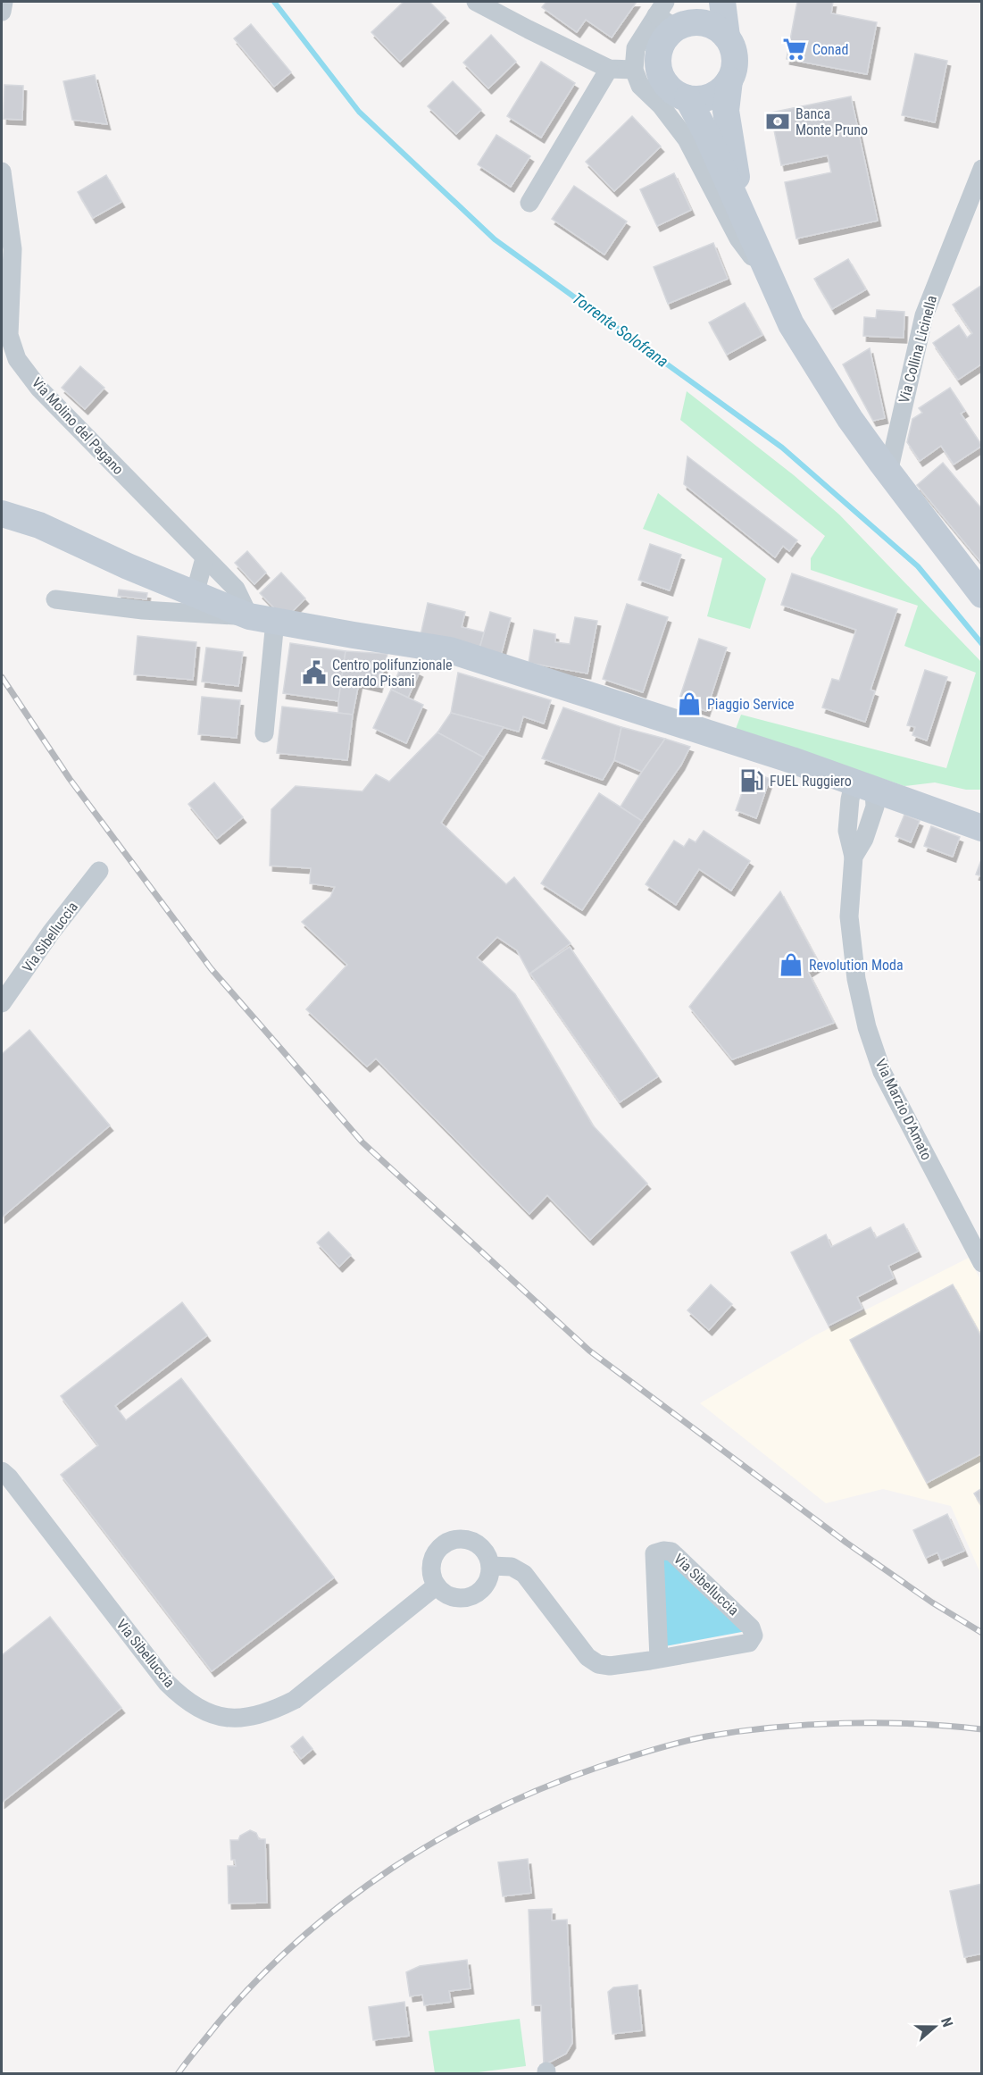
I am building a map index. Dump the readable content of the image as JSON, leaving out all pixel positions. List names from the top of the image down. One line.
{"streets":{"street":["Via Collina Licinella","Via Molino del Pagano","Via Sibelluccia","Via Marzio D'Amato"]},"water":["Torrente Solofrana"],"places":{"supermarket":["Conad"],"bank":["Banca Monte Pruno"],"public building":["Centro polifunzionale Gerardo Pisani"],"shop":["Piaggio Service","Revolution Moda"],"fuel station":["FUEL Ruggiero"]},"north":"right"}
